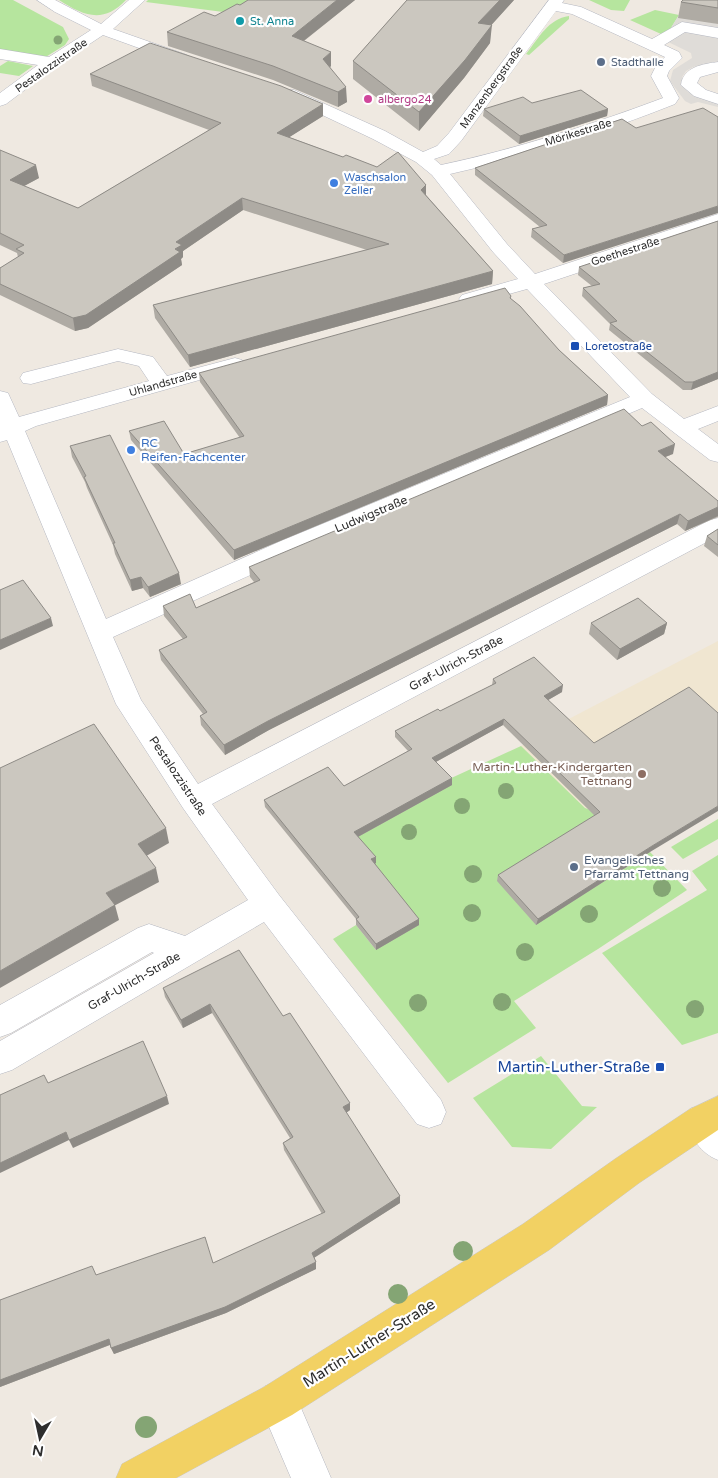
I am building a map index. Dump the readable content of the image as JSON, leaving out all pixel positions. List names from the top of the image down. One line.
{"streets":{"main road":["Martin-Luther-Straße"],"street":["Pestalozzistraße","Manzenbergstraße","Mörikestraße","Goethestraße","Uhlandstraße","Ludwigstraße","Graf-Ulrich-Straße"]},"crossings":[["Pestalozzistraße","Uhlandstraße"],["Pestalozzistraße","Ludwigstraße"],["Pestalozzistraße","Graf-Ulrich-Straße"],["Manzenbergstraße","Mörikestraße"]],"places":{"other":["St. Anna","Stadthalle","albergo24","Waschsalon Zeller","RC Reifen-Fachcenter","Martin-Luther-Kindergarten Tettnang","Evangelisches Pfarramt Tettnang"],"transit":["Loretostraße","Martin-Luther-Straße"]},"north":"bottom"}
